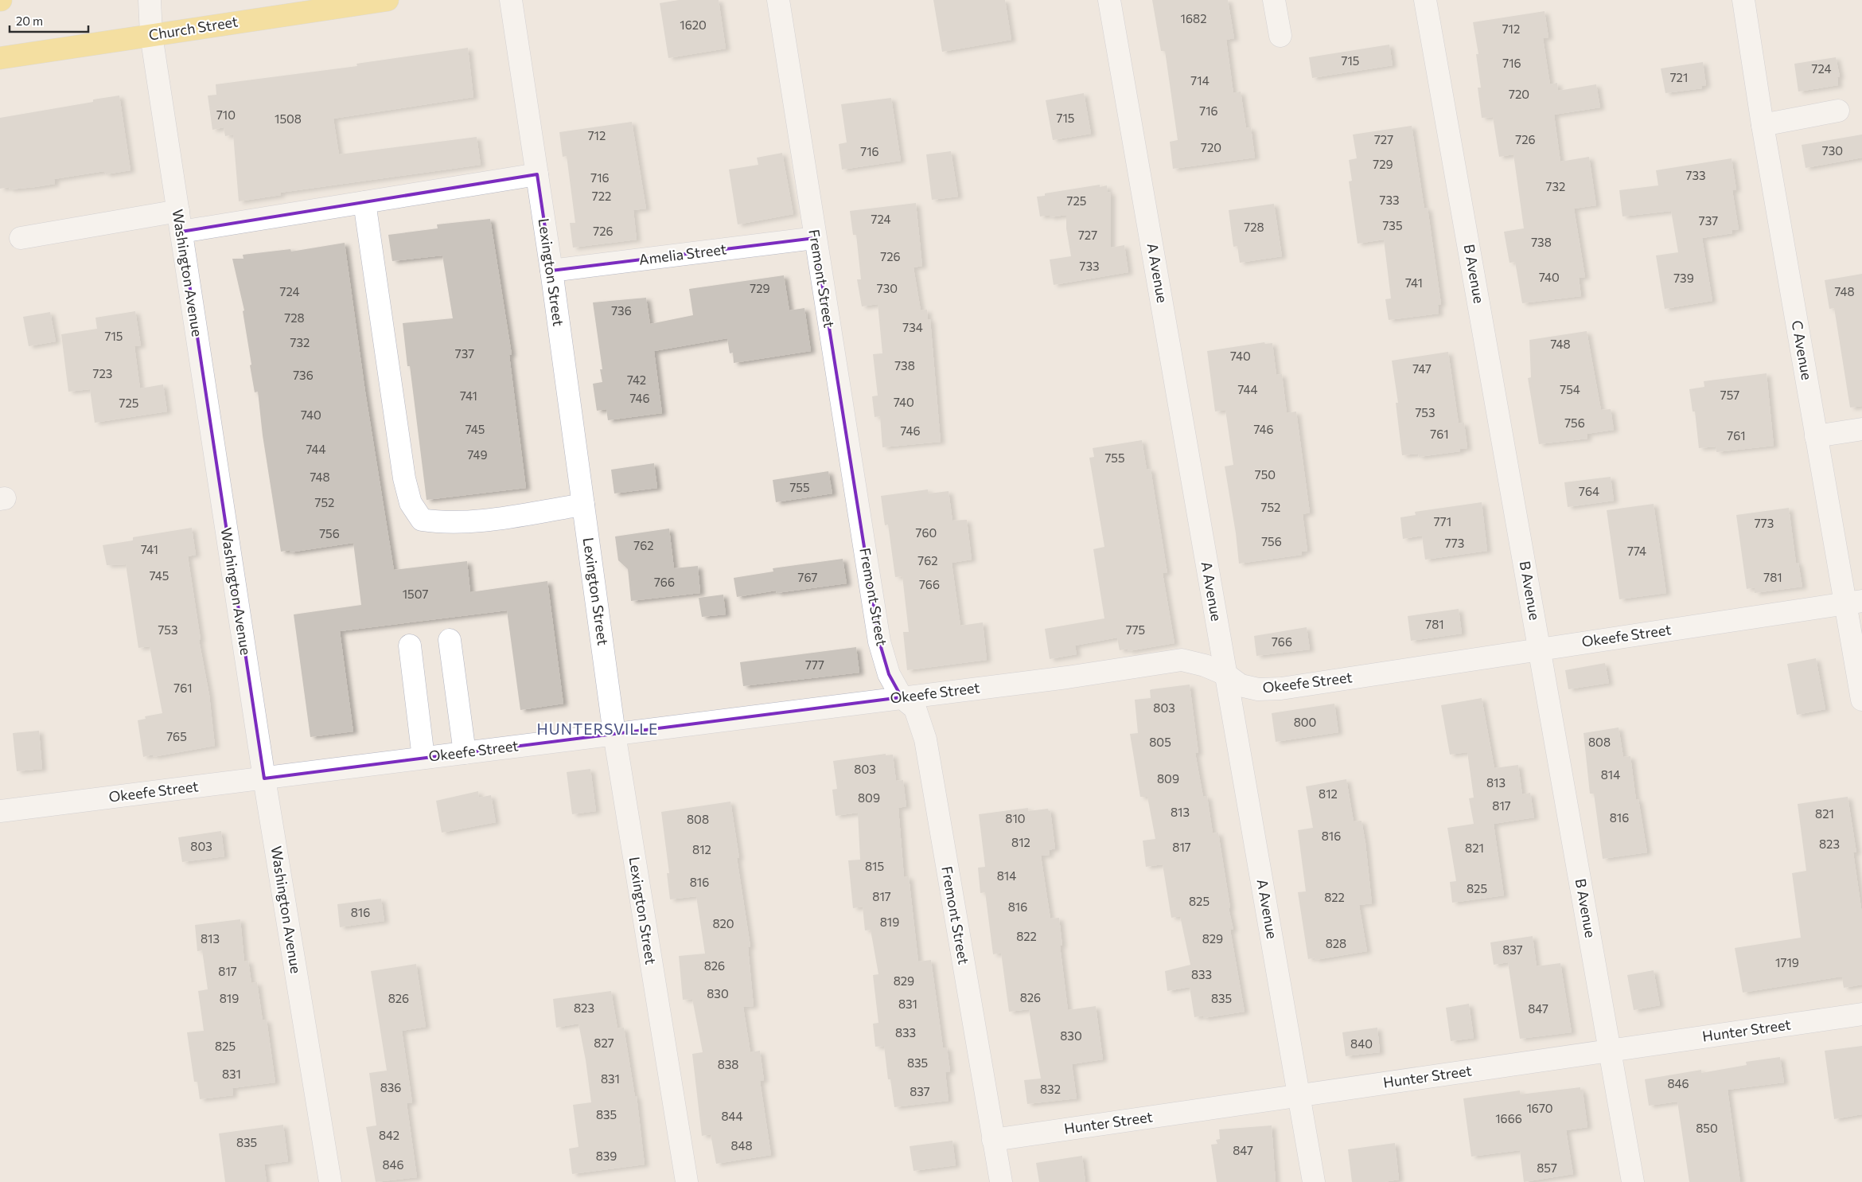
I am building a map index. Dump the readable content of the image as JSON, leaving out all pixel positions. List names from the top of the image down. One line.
{"streets":{"main road":["Church Street"],"street":["Amelia Street","Lexington Street","Washington Avenue","A Avenue","B Avenue","Fremont Street","C Avenue","Okeefe Street","Hunter Street"]},"crossings":[["Church Street","Washington Avenue"],["Amelia Street","Lexington Street"],["Amelia Street","Fremont Street"],["Lexington Street","Okeefe Street"],["Washington Avenue","Okeefe Street"],["A Avenue","Okeefe Street"],["A Avenue","Hunter Street"],["B Avenue","Okeefe Street"],["B Avenue","Hunter Street"],["Fremont Street","Okeefe Street"],["Fremont Street","Hunter Street"],["C Avenue","Okeefe Street"]],"districts":["HUNTERSVILLE"],"house_numbers":["1682","1620","712","715","716","724","721","714","720","716","710","715","1508","712","727","726","720","730","716","729","733","716","732","722","733","725","724","737","735","728","726","727","738","726","733","740","739","741","729","730","724","748","736","728","734","715","732","748","737","740","738","747","723","736","742","744","754","757","741","746","740","725","753","740","756","745","746","746","761","761","744","749","755","750","748","755","764","752","752","771","773","760","756","756","773","762","741","774","762","745","767","781","766","766","1507","781","753","775","766","777","761","803","800","765","805","808","803","814","809","813","812","809","817","813","821","816","810","808","816","812","823","803","817","821","812","815","814","816","825","817","822","825","816","816","819","820","822","813","829","828","837","1719","826","817","833","829","830","826","819","826","835","831","823","847","833","830","827","840","825","835","838","831","831","846","836","832","837","1670","835","844","1666","850","842","835","848","847","839","846","857"],"scale_bar":"20 m"}
